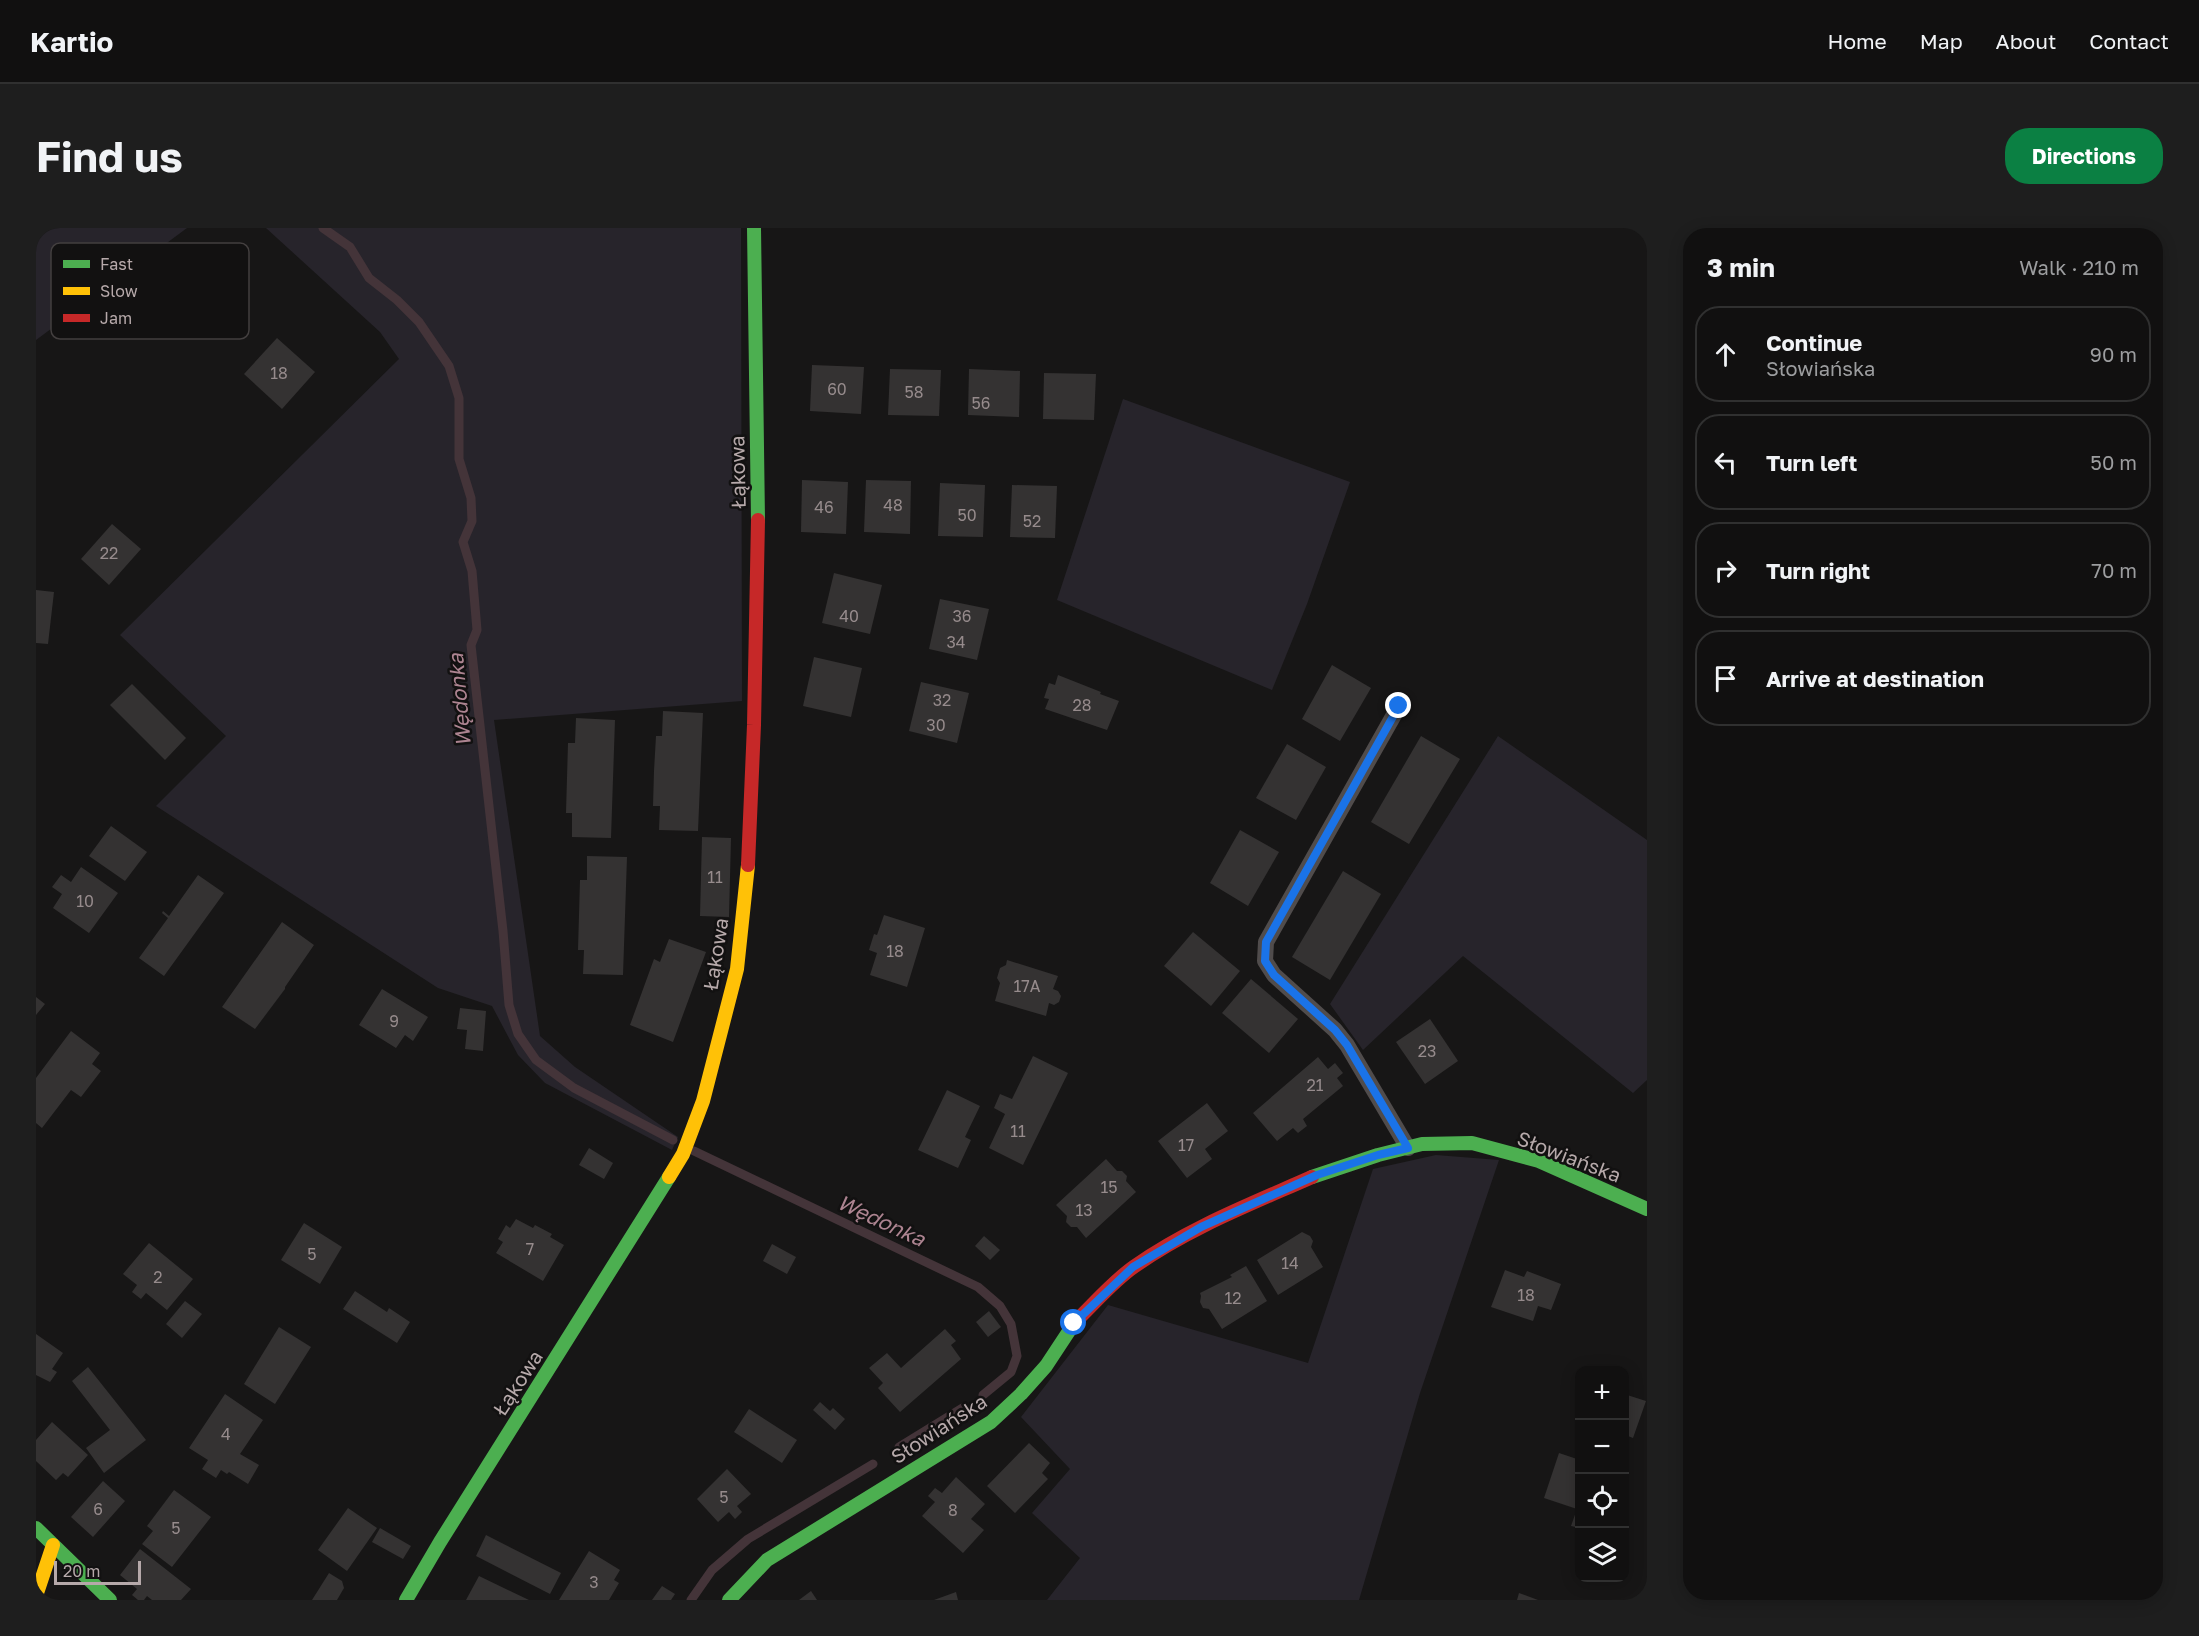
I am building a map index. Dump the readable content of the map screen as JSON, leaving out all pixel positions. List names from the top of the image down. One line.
{"streets":{"street":["Łąkowa","Słowiańska"]},"water":["Wędonka"],"house_numbers":["18","60","58","56","48","46","50","52","22","40","36","34","32","28","30","11","10","18","17A","9","23","21","11","17","15","13","7","5","14","2","18","12","4","5","6","8","5","3"],"legend":["Fast","Slow","Jam"],"scale_bar":"20 m","page":{"header":"Kartio","nav":["Home","Map","About","Contact"],"buttons":"Directions","title":"Find us","heading":["3 min","Walk · 210 m"],"list":[["Continue","Słowiańska","90 m"],["Turn left","50 m"],["Turn right","70 m"],"Arrive at destination"],"map_buttons":["+","−"],"scale":"20 m"}}
